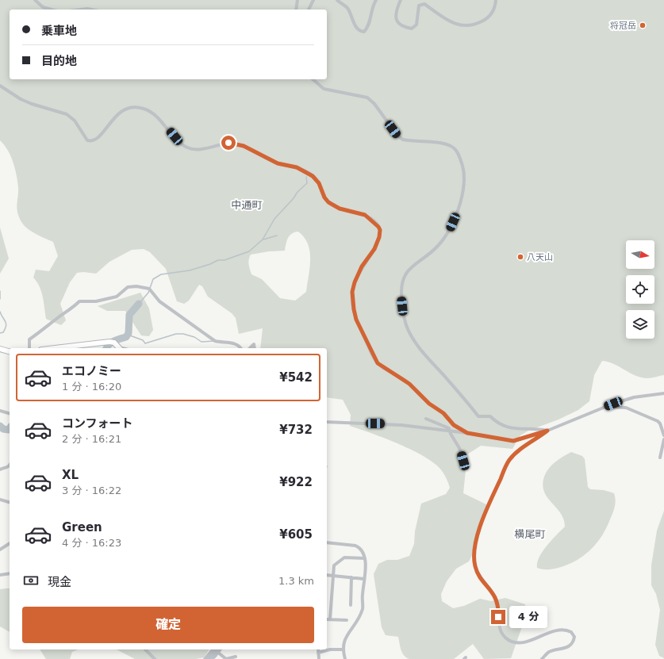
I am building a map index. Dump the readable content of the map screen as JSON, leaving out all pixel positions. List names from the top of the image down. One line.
{"districts":["中通町","横尾町"],"places":["将冠岳","八天山"],"north":"right","page":{"banner":["乗車地","目的地"],"list":[{"name":"エコノミー","note":"1 分 · 16:20","value":"¥542"},{"name":"コンフォート","note":"2 分 · 16:21","value":"¥732"},{"name":"XL","note":"3 分 · 16:22","value":"¥922"},{"name":"Green","note":"4 分 · 16:23","value":"¥605"}],"pay":["現金","1.3 km"],"buttons":"確定","bubble":"4 分"}}
